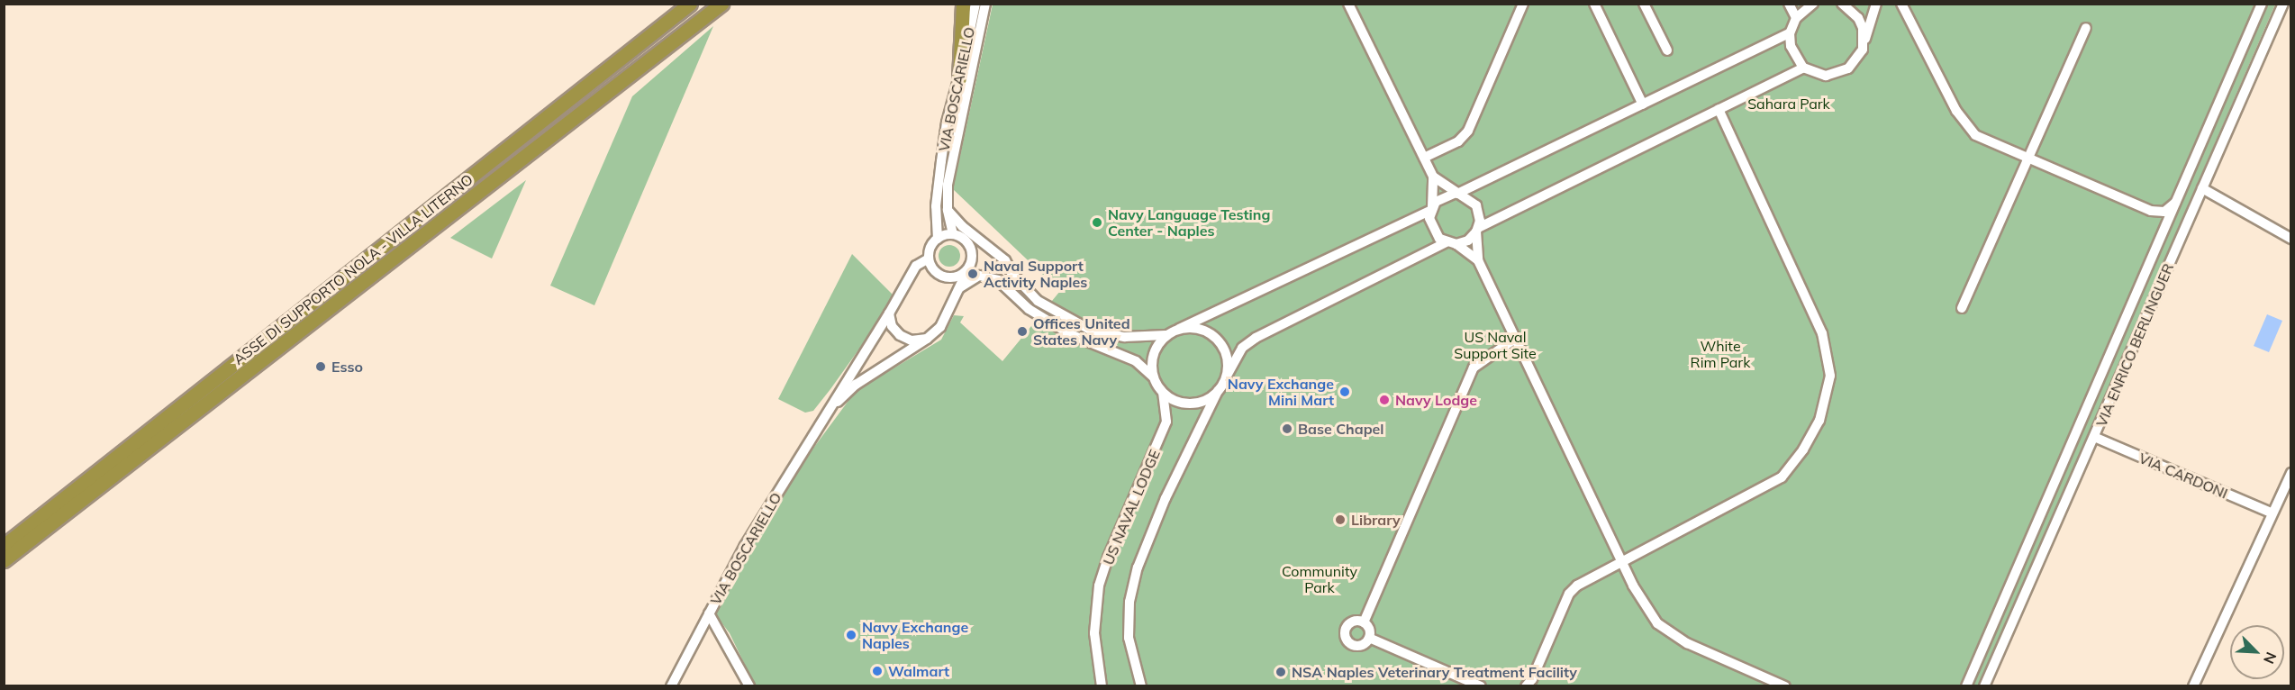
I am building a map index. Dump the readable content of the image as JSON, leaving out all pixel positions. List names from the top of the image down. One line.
{"streets":{"highway":["ASSE DI SUPPORTO NOLA - VILLA LITERNO"],"street":["VIA BOSCARIELLO","VIA ENRICO BERLINGUER","VIA CARDONI","US NAVAL LODGE"]},"crossings":[["VIA ENRICO BERLINGUER","VIA CARDONI"]],"parks":["Sahara Park","US Naval Support Site","White Rim Park","Community Park"],"places":["Navy Language Testing Center - Naples","Naval Support Activity Naples","Offices United States Navy","Esso","Navy Exchange Mini Mart","Navy Lodge","Base Chapel","Library","Navy Exchange Naples","Walmart","NSA Naples Veterinary Treatment Facility"],"north":"bottom right"}
